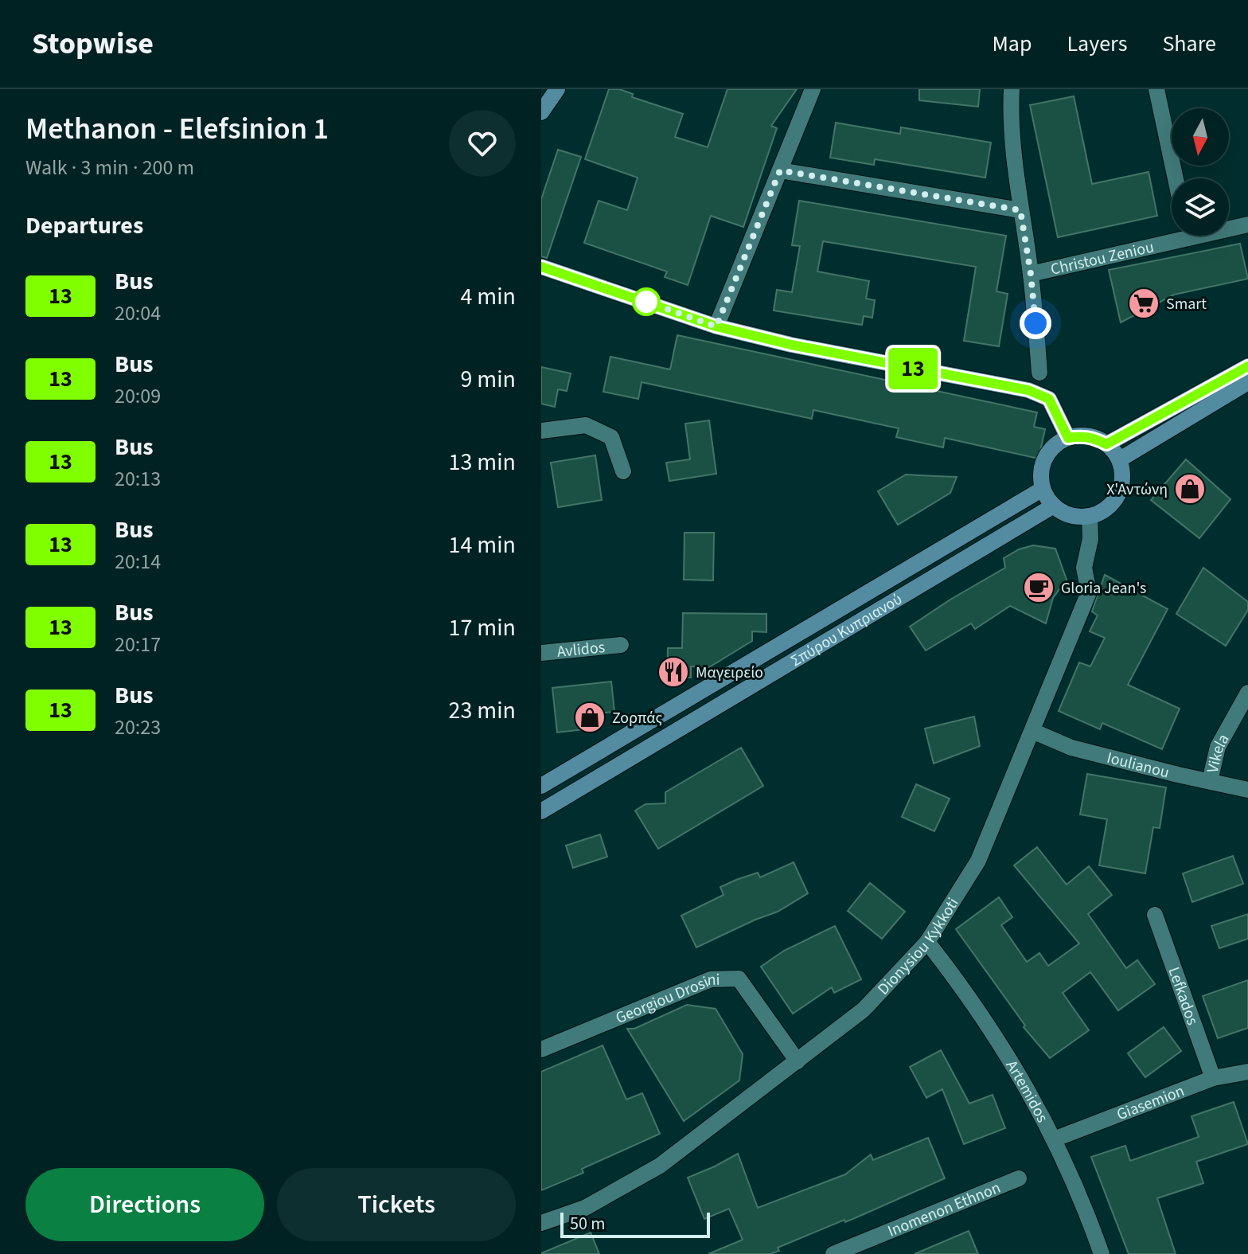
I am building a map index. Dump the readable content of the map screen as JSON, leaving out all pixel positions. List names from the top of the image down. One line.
{"streets":{"main road":["Σπύρου Κυπριανού"],"street":["Christou Zeniou","Avlidos","Vikela","Ioulianou","Dionysiou Kykkoti","Lefkados","Georgiou Drosini","Artemidos","Giasemion","Inomenon Ethnon"]},"crossings":[["Σπύρου Κυπριανού","Dionysiou Kykkoti"],["Vikela","Ioulianou"],["Ioulianou","Dionysiou Kykkoti"],["Dionysiou Kykkoti","Georgiou Drosini"],["Dionysiou Kykkoti","Artemidos"],["Lefkados","Giasemion"],["Artemidos","Giasemion"]],"places":{"supermarket":["Smart"],"shop":["Χ'Αντώνη","Ζορπάς"],"cafe":["Gloria Jean's"],"restaurant":["Μαγειρείο"]},"lines":["bus line 13"],"scale_bar":"50 m","north":"bottom","page":{"header":"Stopwise","nav":["Map","Layers","Share"],"heading":[["Methanon - Elefsinion 1","Walk · 3 min · 200 m"],"Departures"],"on_map":"13","list":[{"mark":"13","name":"Bus","note":"20:04","value":"4 min"},{"mark":"13","name":"Bus","note":"20:09","value":"9 min"},{"mark":"13","name":"Bus","note":"20:13","value":"13 min"},{"mark":"13","name":"Bus","note":"20:14","value":"14 min"},{"mark":"13","name":"Bus","note":"20:17","value":"17 min"},{"mark":"13","name":"Bus","note":"20:23","value":"23 min"}],"buttons":["Directions","Tickets"],"scale":"50 m"}}
